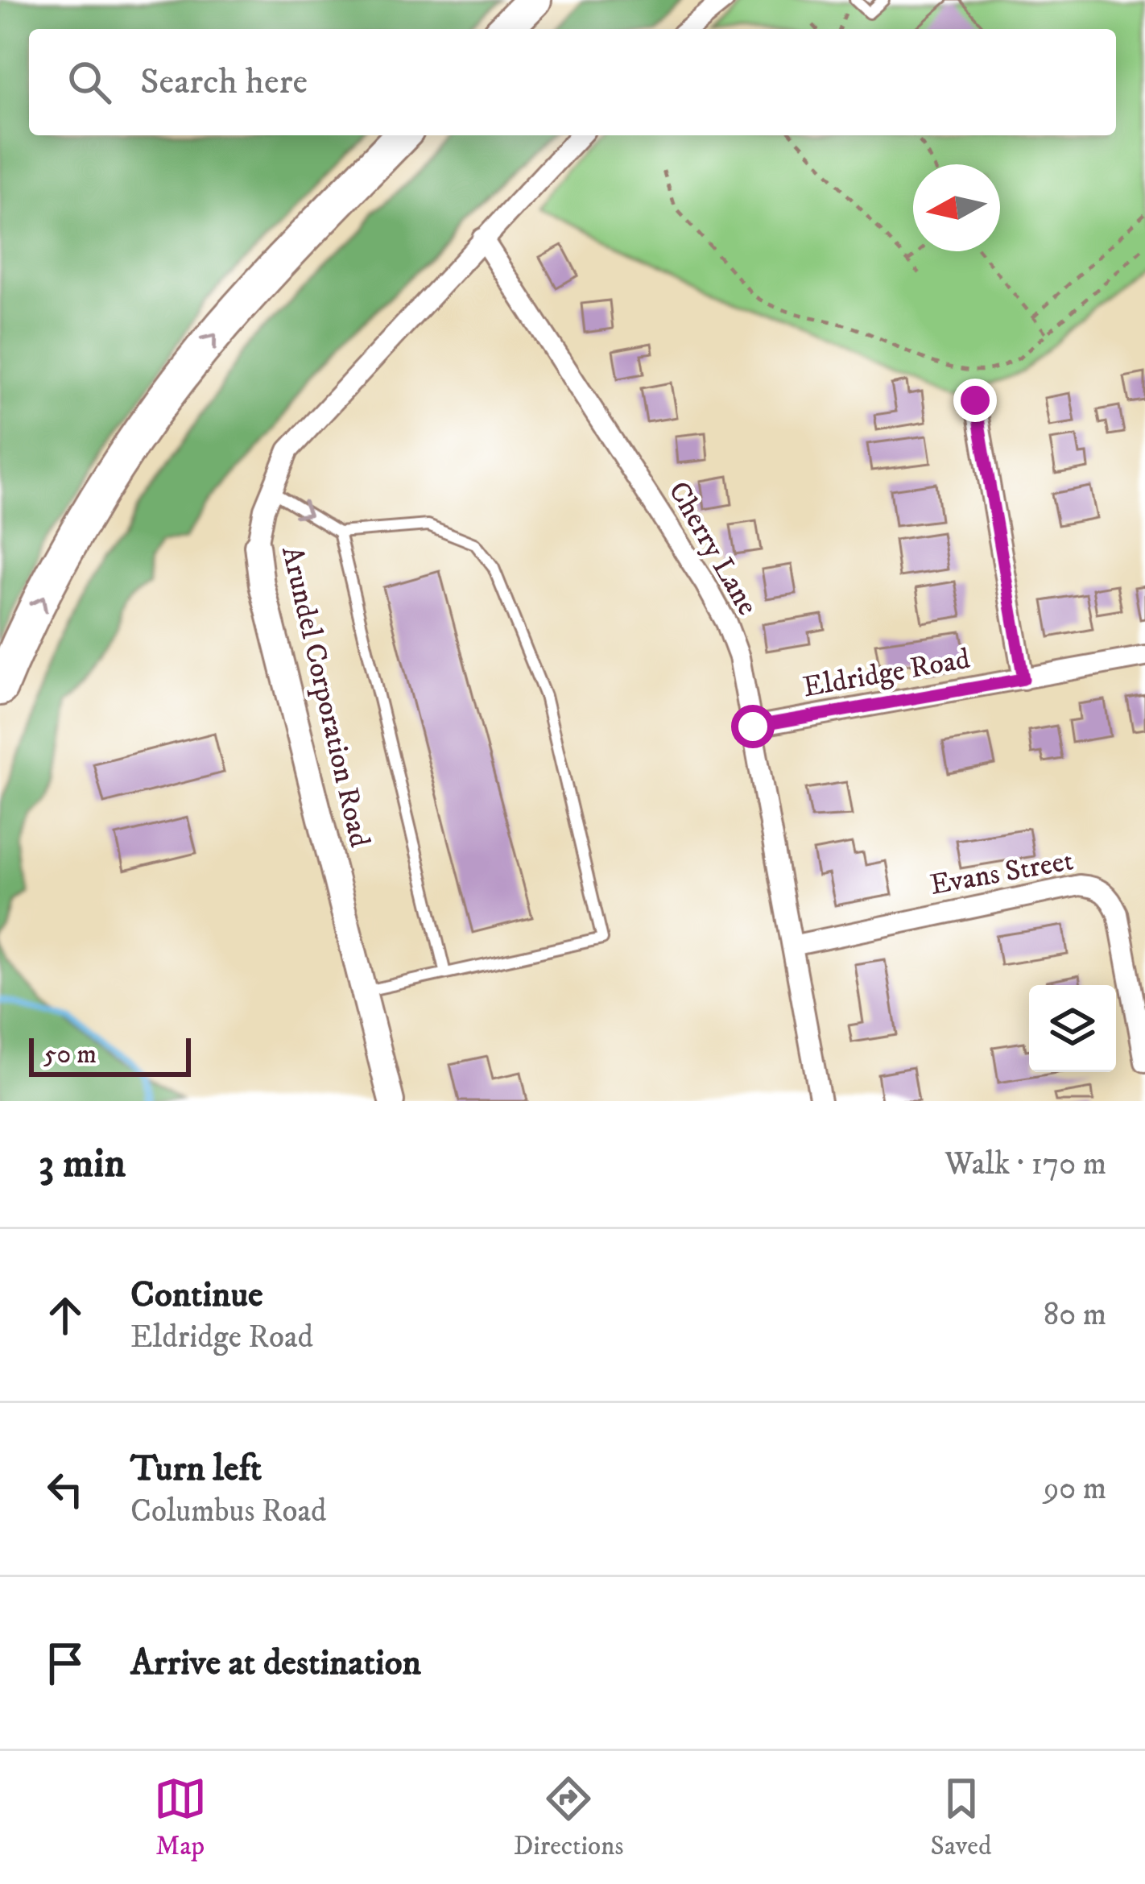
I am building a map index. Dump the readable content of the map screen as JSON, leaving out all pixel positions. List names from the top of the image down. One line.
{"streets":{"street":["Cherry Lane","Eldridge Road","Arundel Corporation Road","Evans Street"]},"crossings":[["Cherry Lane","Eldridge Road"],["Cherry Lane","Arundel Corporation Road"],["Cherry Lane","Evans Street"]],"scale_bar":"50 m","north":"left","page":{"search":"Search here","scale":"50 m","heading":["3 min","Walk · 170 m"],"list":[["Continue","Eldridge Road","80 m"],["Turn left","Columbus Road","90 m"],"Arrive at destination"],"nav":["Map","Directions","Saved"]}}
